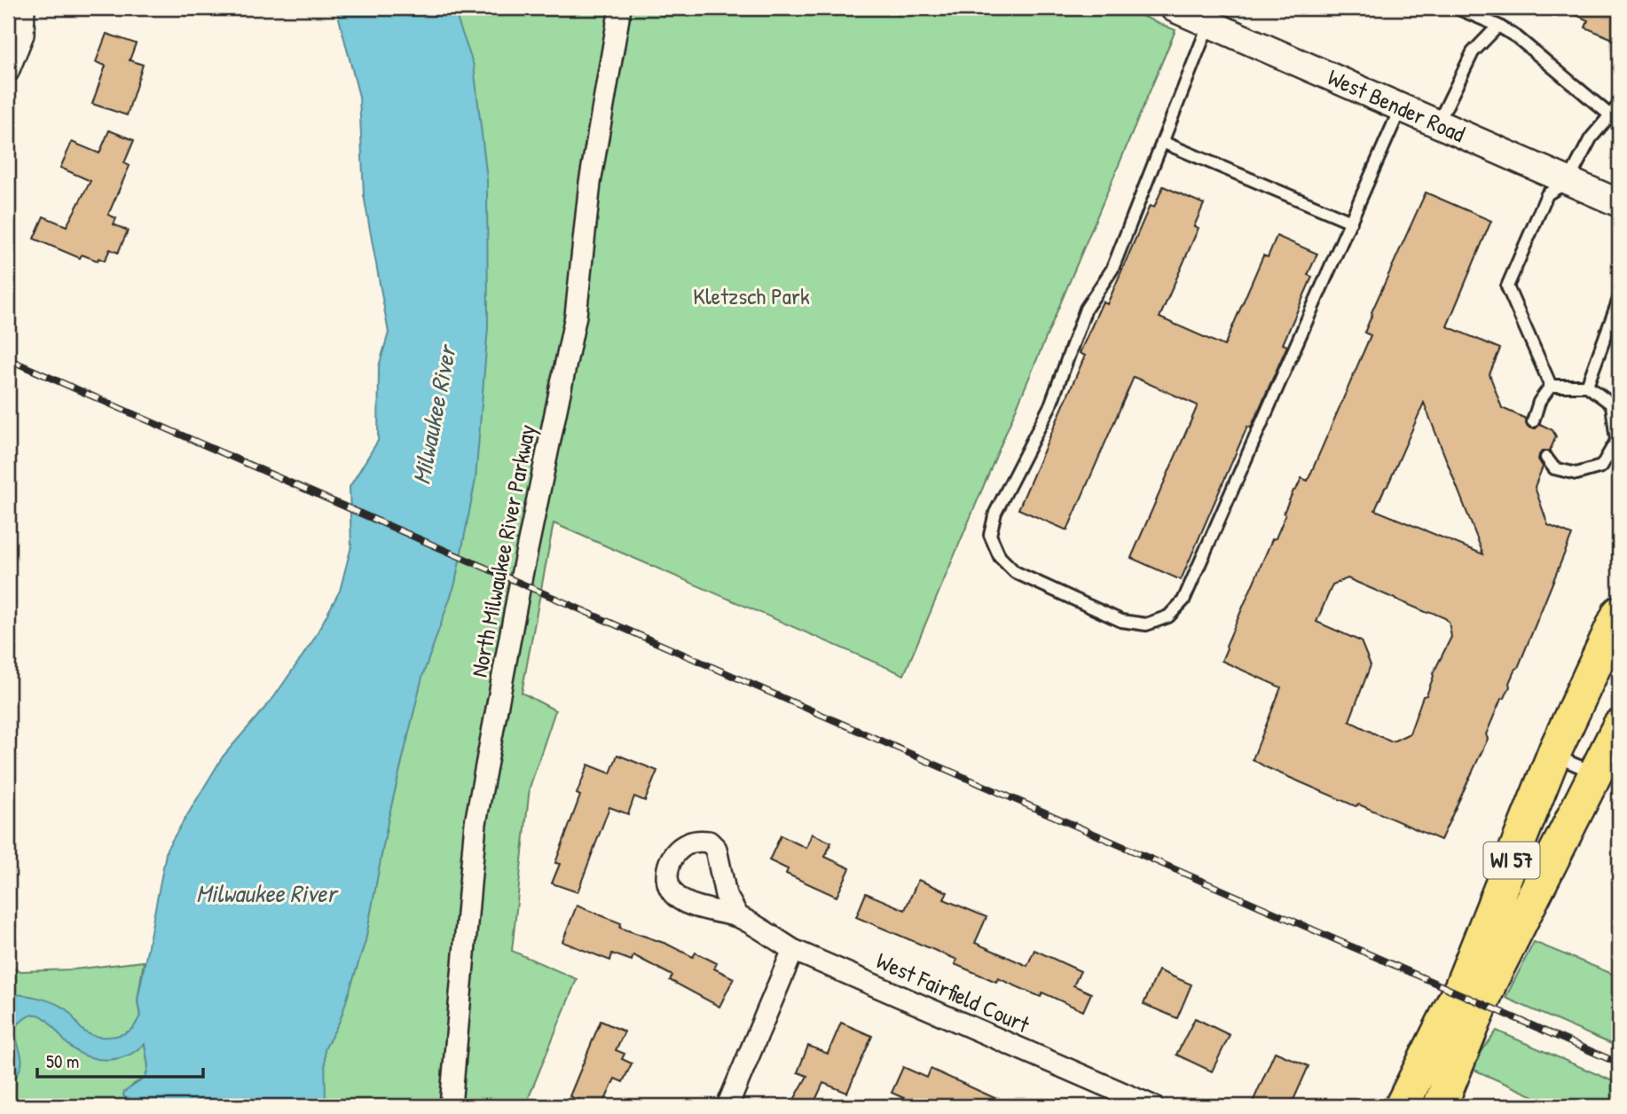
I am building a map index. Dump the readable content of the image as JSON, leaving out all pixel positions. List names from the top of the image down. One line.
{"streets":{"main road":["WI 57"],"street":["West Bender Road","North Milwaukee River Parkway","West Fairfield Court"]},"water":["Milwaukee River"],"parks":["Kletzsch Park"],"scale_bar":"50 m"}
